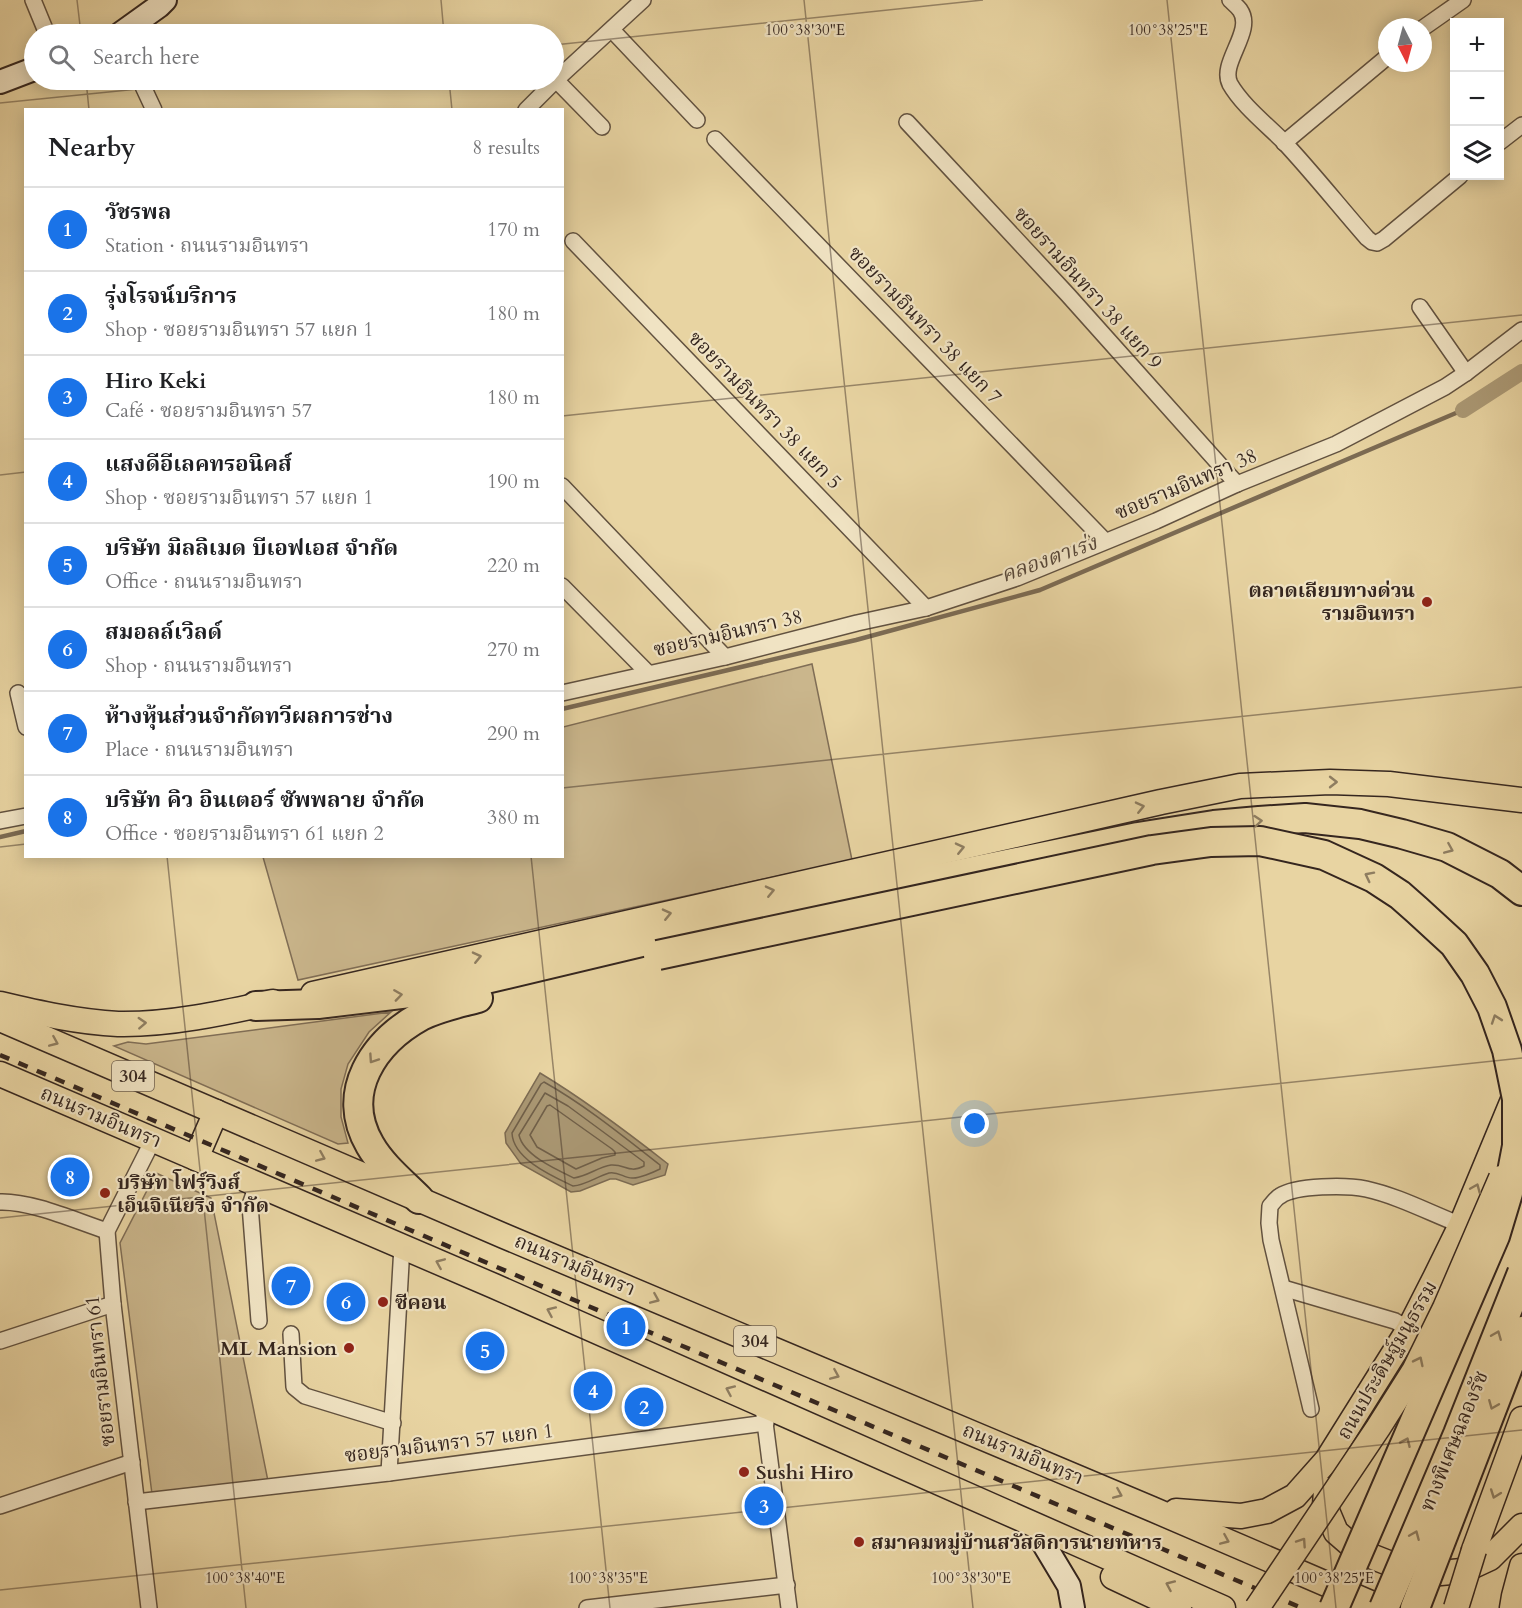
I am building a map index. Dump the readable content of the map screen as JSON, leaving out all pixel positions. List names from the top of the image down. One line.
{"streets":{"highway":["ทางพิเศษฉลองรัช"],"main road":["304","ถนนรามอินทรา","ถนนประดิษฐ์มนูธรรม"],"street":["ซอยรามอินทรา 38 แยก 9","ซอยรามอินทรา 38 แยก 7","ซอยรามอินทรา 38 แยก 5","ซอยรามอินทรา 38","ซอยรามอินทรา 61","ซอยรามอินทรา 57 แยก 1"]},"crossings":[["ซอยรามอินทรา 38 แยก 9","ซอยรามอินทรา 38"],["ซอยรามอินทรา 38 แยก 7","ซอยรามอินทรา 38"],["ซอยรามอินทรา 38 แยก 5","ซอยรามอินทรา 38"],["ถนนรามอินทรา","ถนนประดิษฐ์มนูธรรม"],["ถนนรามอินทรา","ทางพิเศษฉลองรัช"],["ถนนรามอินทรา","ซอยรามอินทรา 57 แยก 1"],["ซอยรามอินทรา 61","ซอยรามอินทรา 57 แยก 1"]],"water":["คลองตาเร่ง"],"places":["ตลาดเลียบทางด่วน รามอินทรา","บริษัท โฟร์วิงส์ เอ็นจิเนียริ่ง จำกัด","ซีคอน","ML Mansion","Sushi Hiro","สมาคมหมู่บ้านสวัสดิการนายทหาร"],"north":"bottom","page":{"map_buttons":["+","−"],"search":"Search here","heading":["Nearby","8 results"],"list":[{"mark":"1","name":"วัชรพล","note":"Station · ถนนรามอินทรา","value":"170 m"},{"mark":"2","name":"รุ่งโรจน์บริการ","note":"Shop · ซอยรามอินทรา 57 แยก 1","value":"180 m"},{"mark":"3","name":"Hiro Keki","note":"Café · ซอยรามอินทรา 57","value":"180 m"},{"mark":"4","name":"แสงดีอีเลคทรอนิคส์","note":"Shop · ซอยรามอินทรา 57 แยก 1","value":"190 m"},{"mark":"5","name":"บริษัท มิลลิเมด บีเอฟเอส จำกัด","note":"Office · ถนนรามอินทรา","value":"220 m"},{"mark":"6","name":"สมอลล์เวิลด์","note":"Shop · ถนนรามอินทรา","value":"270 m"},{"mark":"7","name":"ห้างหุ้นส่วนจำกัดทวีผลการช่าง","note":"Place · ถนนรามอินทรา","value":"290 m"},{"mark":"8","name":"บริษัท คิว อินเตอร์ ซัพพลาย จำกัด","note":"Office · ซอยรามอินทรา 61 แยก 2","value":"380 m"}],"pins":["8","7","6","1","5","4","2","3"]},"coordinates":["100°38'30\"E","100°38'25\"E","100°38'40\"E","100°38'35\"E"]}
